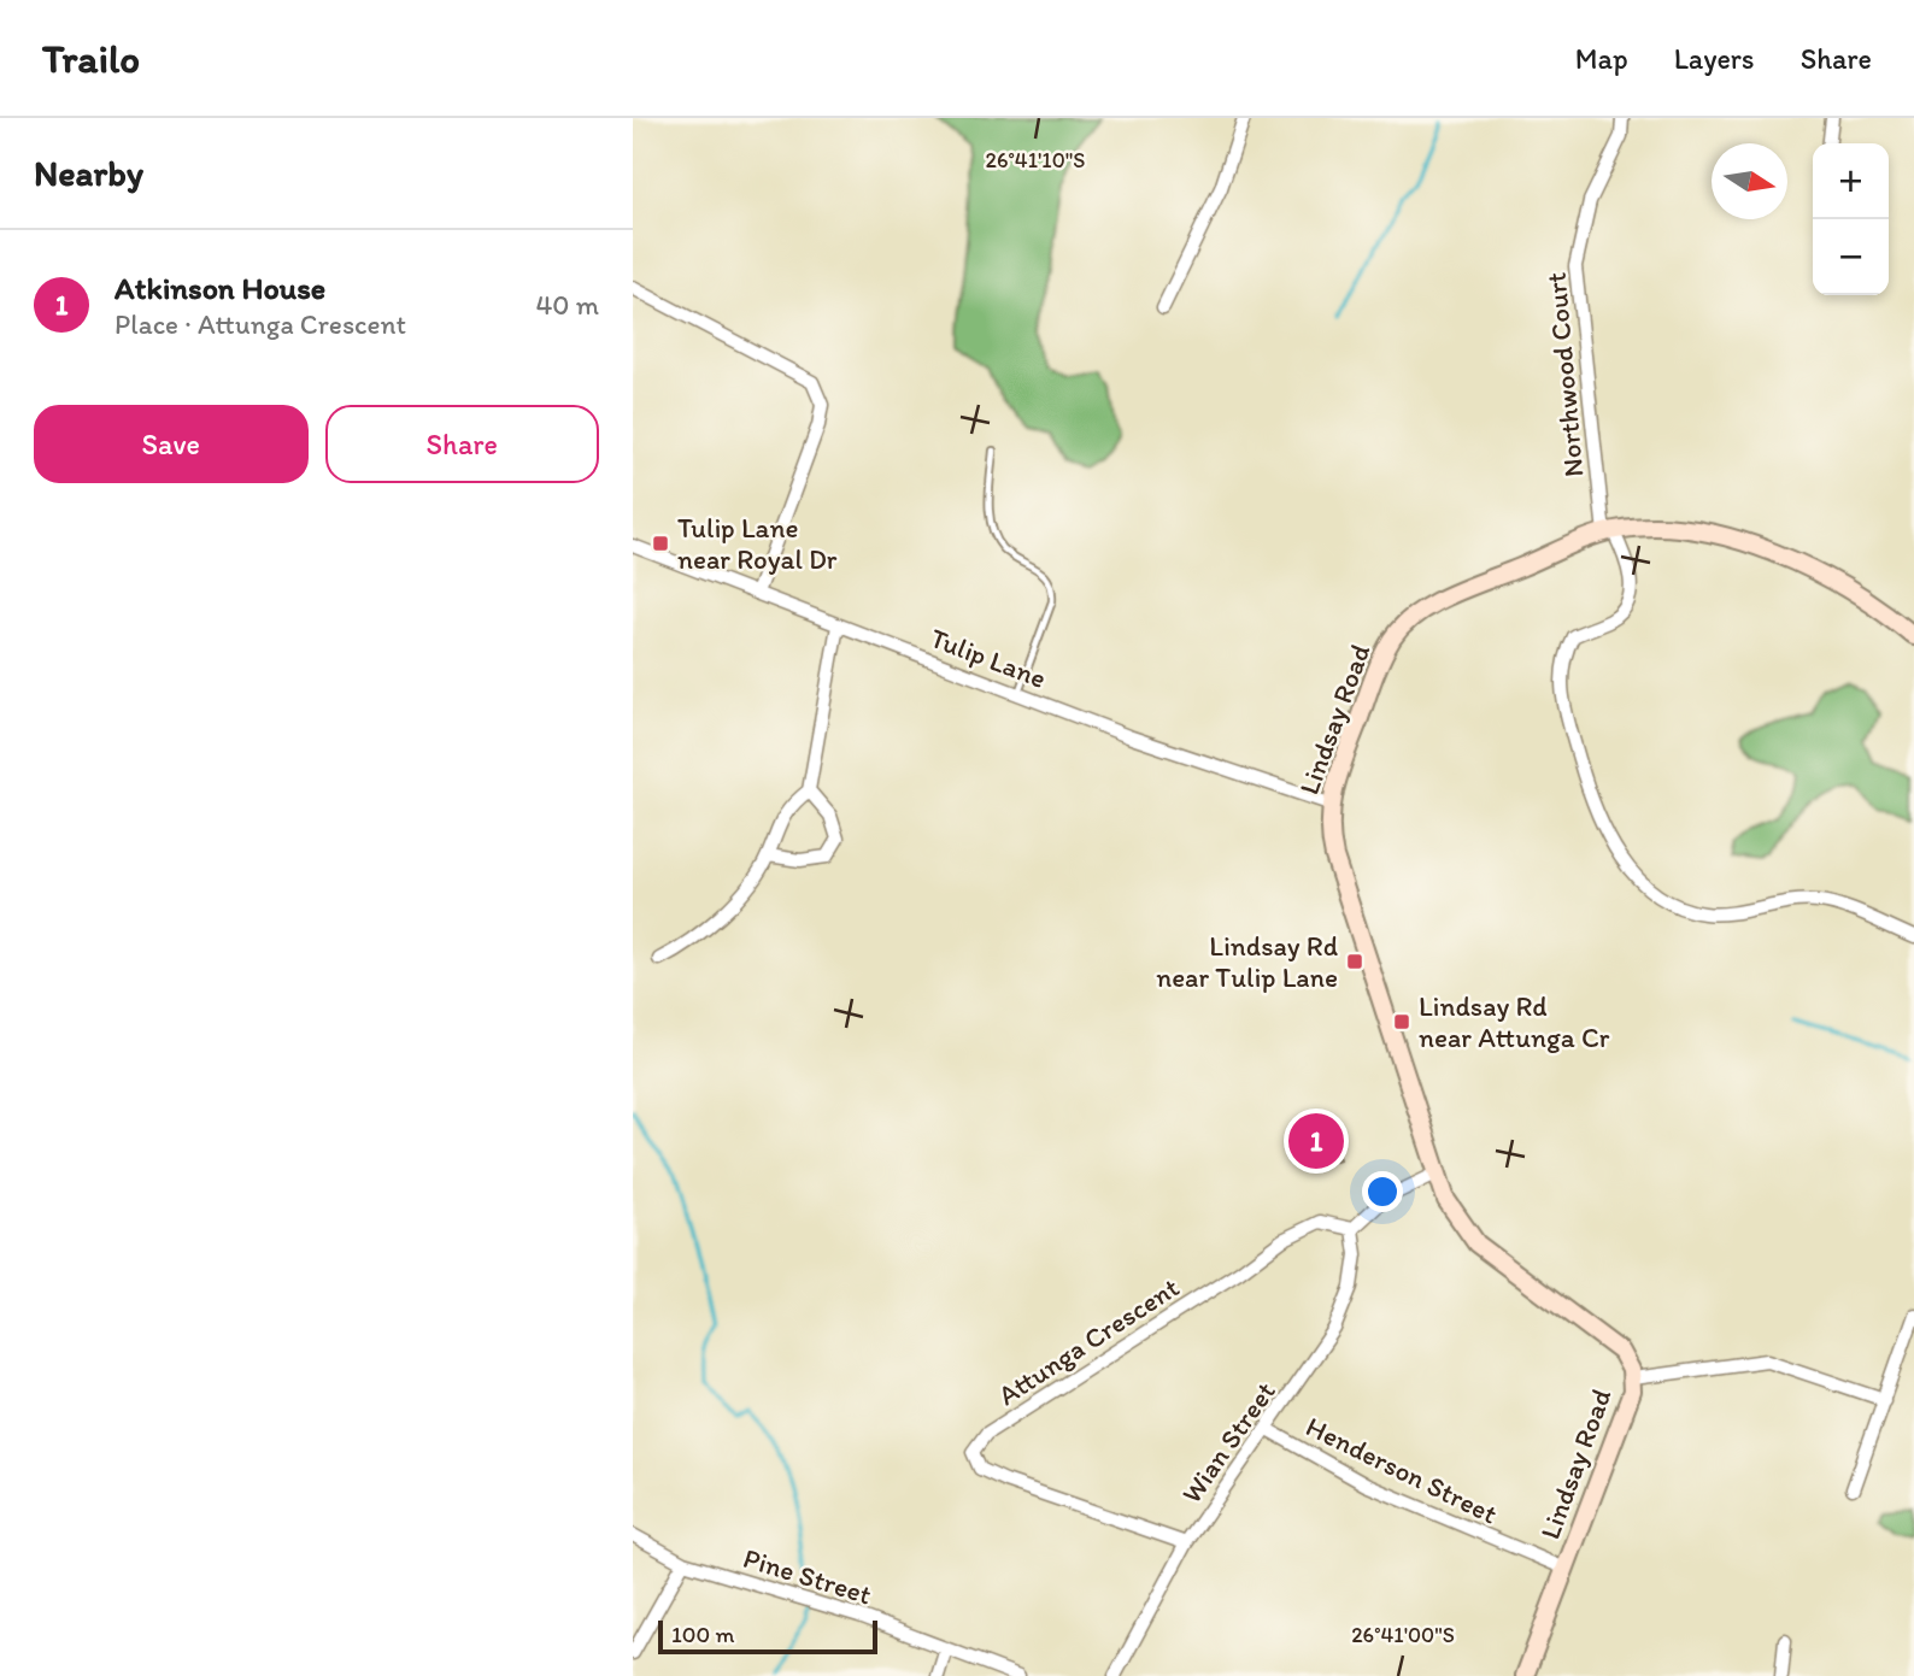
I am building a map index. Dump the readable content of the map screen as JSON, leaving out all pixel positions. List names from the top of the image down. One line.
{"streets":{"street":["Northwood Court","Tulip Lane","Lindsay Road","Attunga Crescent","Wian Street","Henderson Street","Pine Street"]},"crossings":[["Northwood Court","Lindsay Road"],["Tulip Lane","Lindsay Road"],["Lindsay Road","Henderson Street"],["Attunga Crescent","Wian Street"],["Wian Street","Henderson Street"]],"places":{"transit":["Tulip Lane near Royal Dr","Lindsay Rd near Tulip Lane","Lindsay Rd near Attunga Cr"]},"scale_bar":"100 m","north":"right","page":{"header":"Trailo","nav":["Map","Layers","Share"],"heading":"Nearby","map_buttons":["+","−"],"list":[{"mark":"1","name":"Atkinson House","note":"Place · Attunga Crescent","value":"40 m"}],"buttons":["Save","Share"],"pins":"1","scale":"100 m"},"coordinates":["26°41'10\"S","26°41'00\"S"]}
